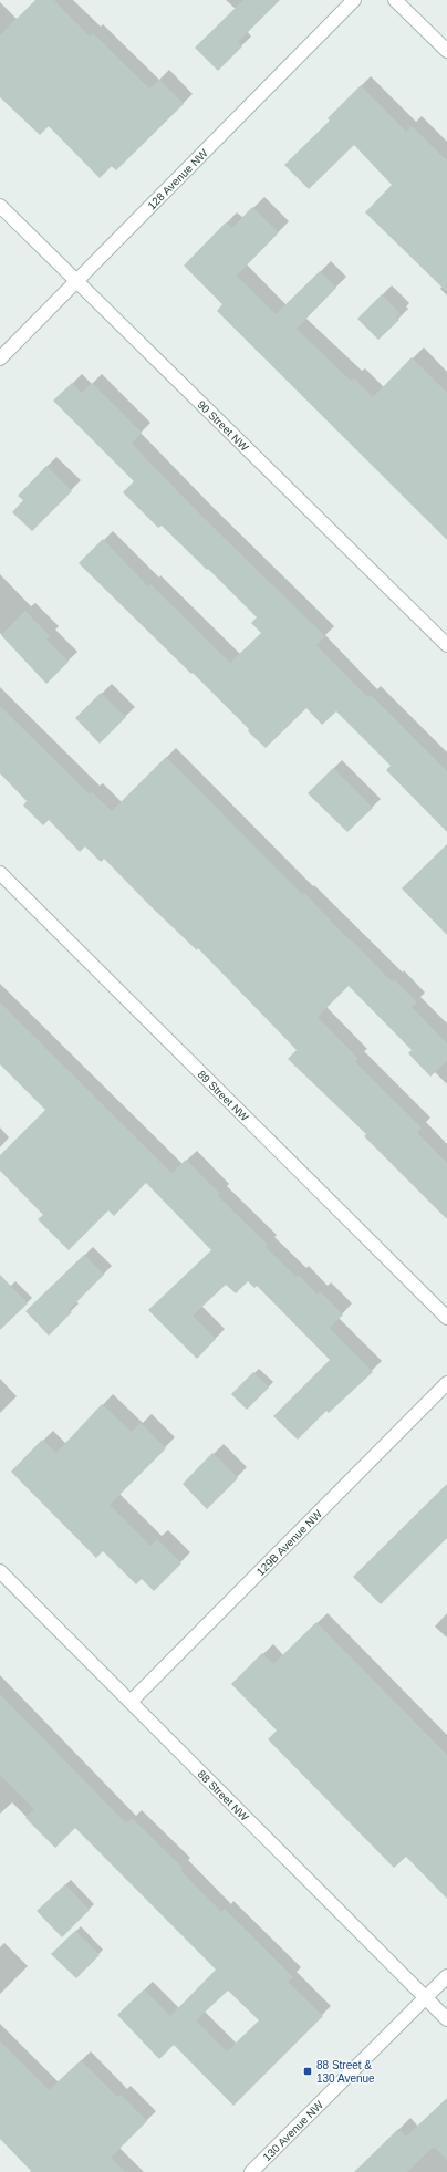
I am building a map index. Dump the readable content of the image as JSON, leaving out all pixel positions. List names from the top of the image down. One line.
{"streets":{"street":["128 Avenue NW","90 Street NW","89 Street NW","129B Avenue NW","88 Street NW","130 Avenue NW"]},"crossings":[["128 Avenue NW","90 Street NW"],["129B Avenue NW","88 Street NW"],["88 Street NW","130 Avenue NW"]],"places":{"transit":["88 Street & 130 Avenue"]}}
